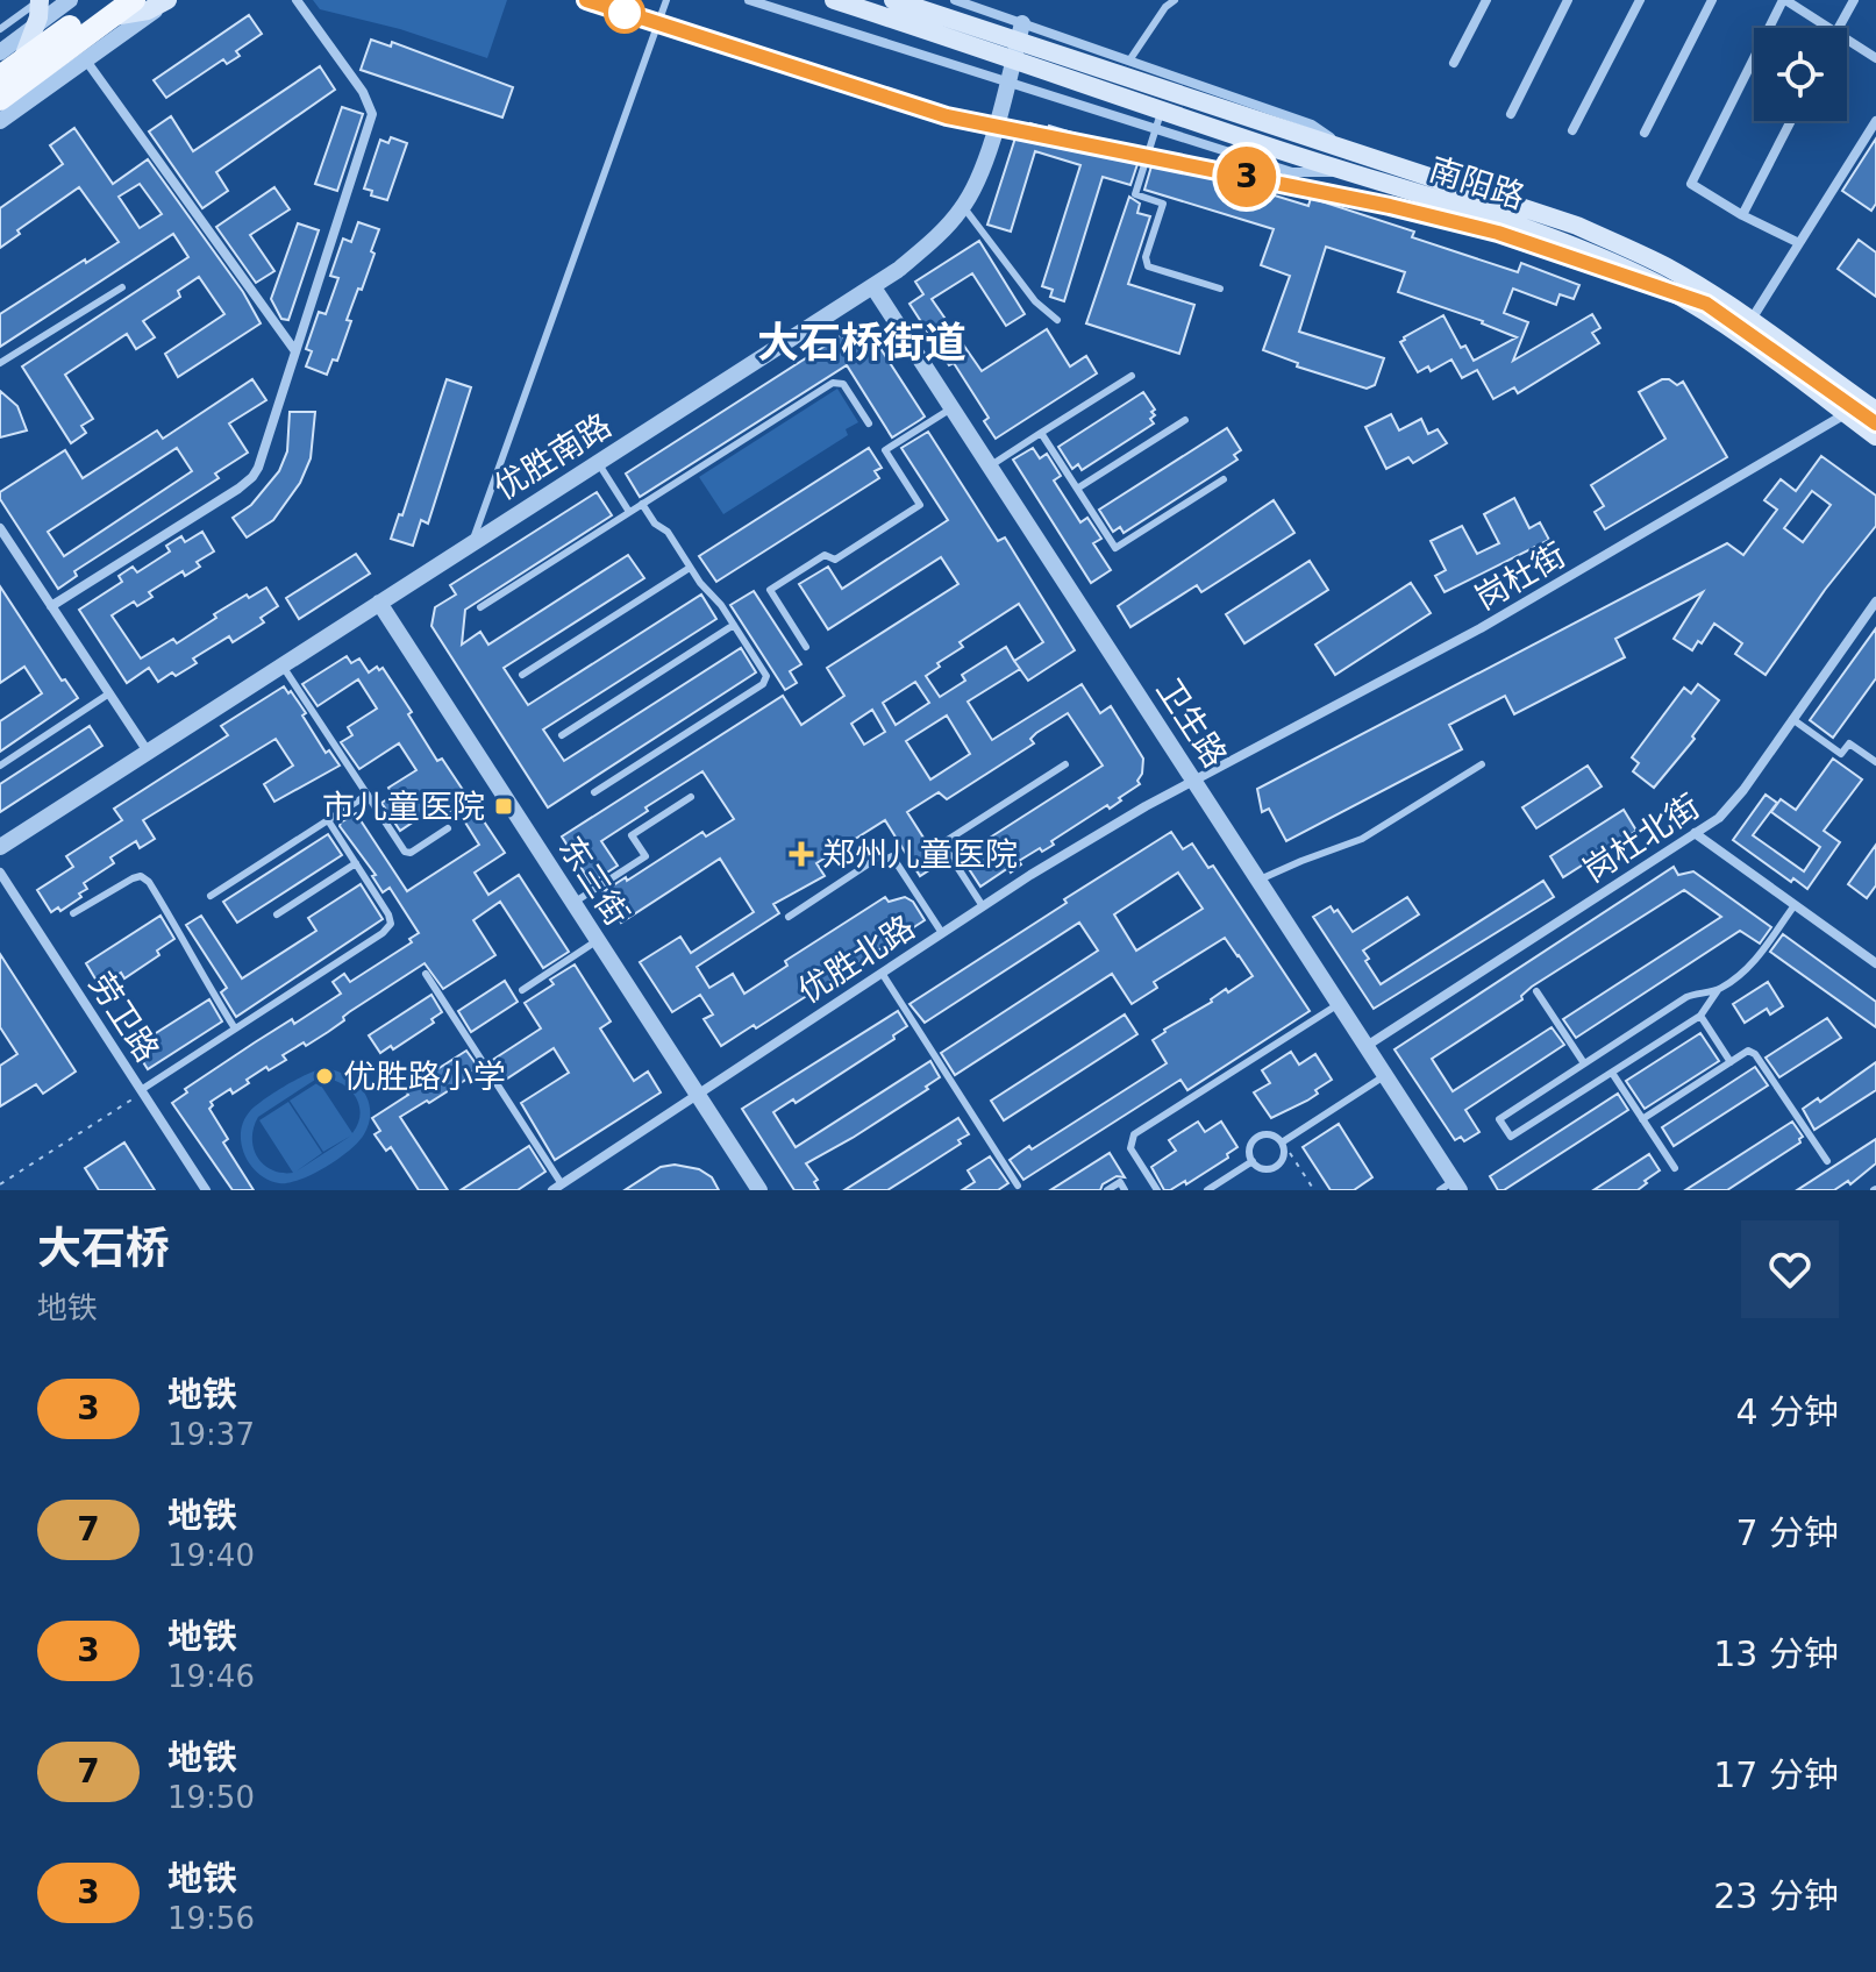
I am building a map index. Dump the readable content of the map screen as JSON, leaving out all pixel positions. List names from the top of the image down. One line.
{"streets":{"main road":["南阳路"],"street":["优胜南路","岗杜街","卫生路","岗杜北街","东三街","优胜北路","劳卫路"]},"crossings":[["南阳路","岗杜街"],["优胜南路","卫生路"],["优胜南路","东三街"],["岗杜街","卫生路"],["岗杜街","优胜北路"],["卫生路","岗杜北街"],["卫生路","优胜北路"],["东三街","优胜北路"]],"districts":["大石桥街道"],"places":{"transit":["市儿童医院"],"health":["郑州儿童医院"],"other":["优胜路小学"]},"lines":["metro line 3"],"page":{"on_map":"3","heading":["大石桥","地铁"],"list":[{"mark":"3","name":"地铁","note":"19:37","value":"4 分钟"},{"mark":"7","name":"地铁","note":"19:40","value":"7 分钟"},{"mark":"3","name":"地铁","note":"19:46","value":"13 分钟"},{"mark":"7","name":"地铁","note":"19:50","value":"17 分钟"},{"mark":"3","name":"地铁","note":"19:56","value":"23 分钟"}]}}
